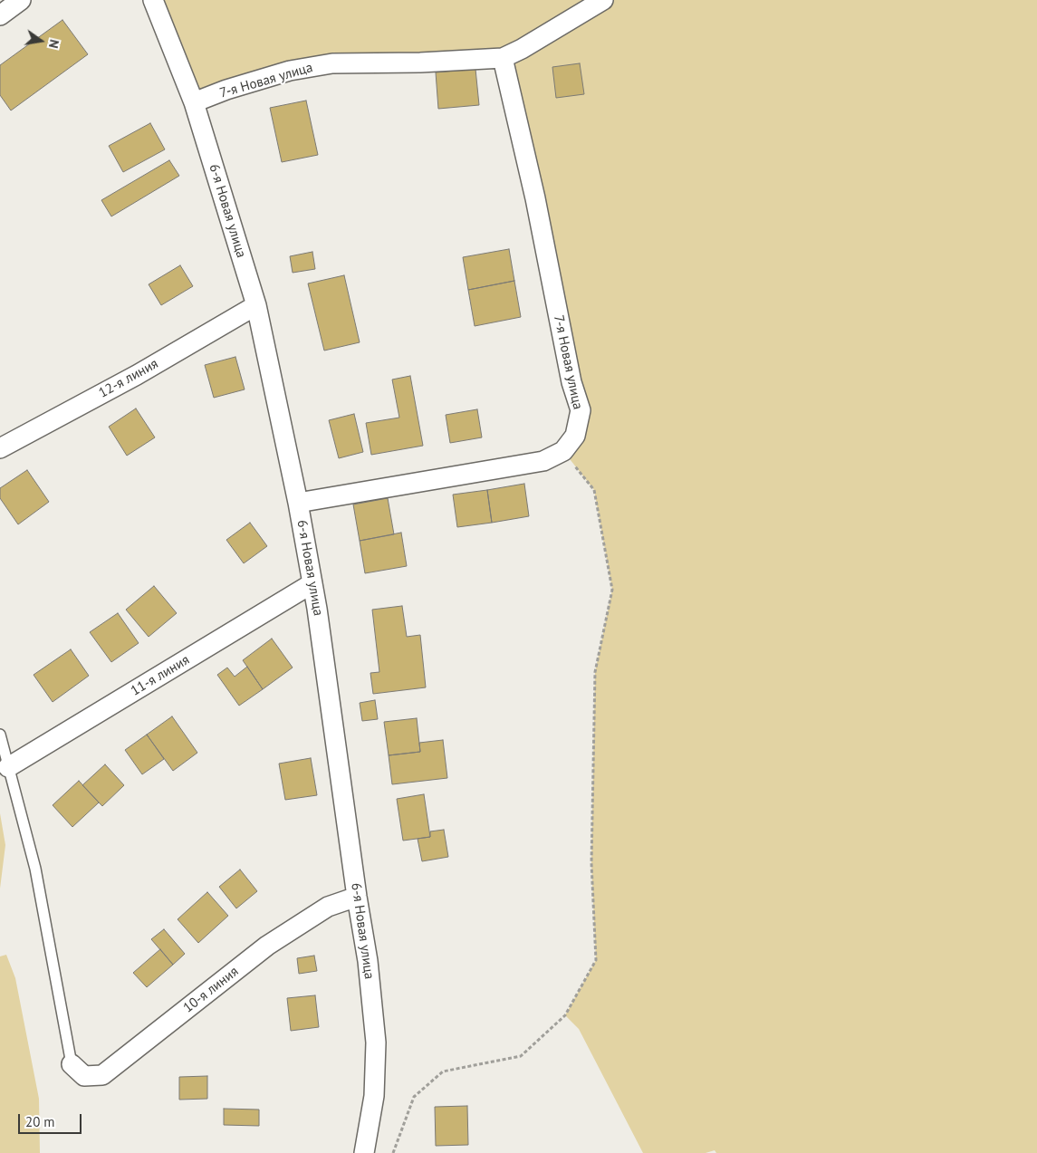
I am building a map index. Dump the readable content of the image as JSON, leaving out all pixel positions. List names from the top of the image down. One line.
{"streets":{"street":["7-я Новая улица","6-я Новая улица","12-я линия","11-я линия","10-я линия"]},"crossings":[["7-я Новая улица","6-я Новая улица"],["6-я Новая улица","12-я линия"],["6-я Новая улица","11-я линия"],["6-я Новая улица","10-я линия"]],"scale_bar":"20 m","north":"right"}
